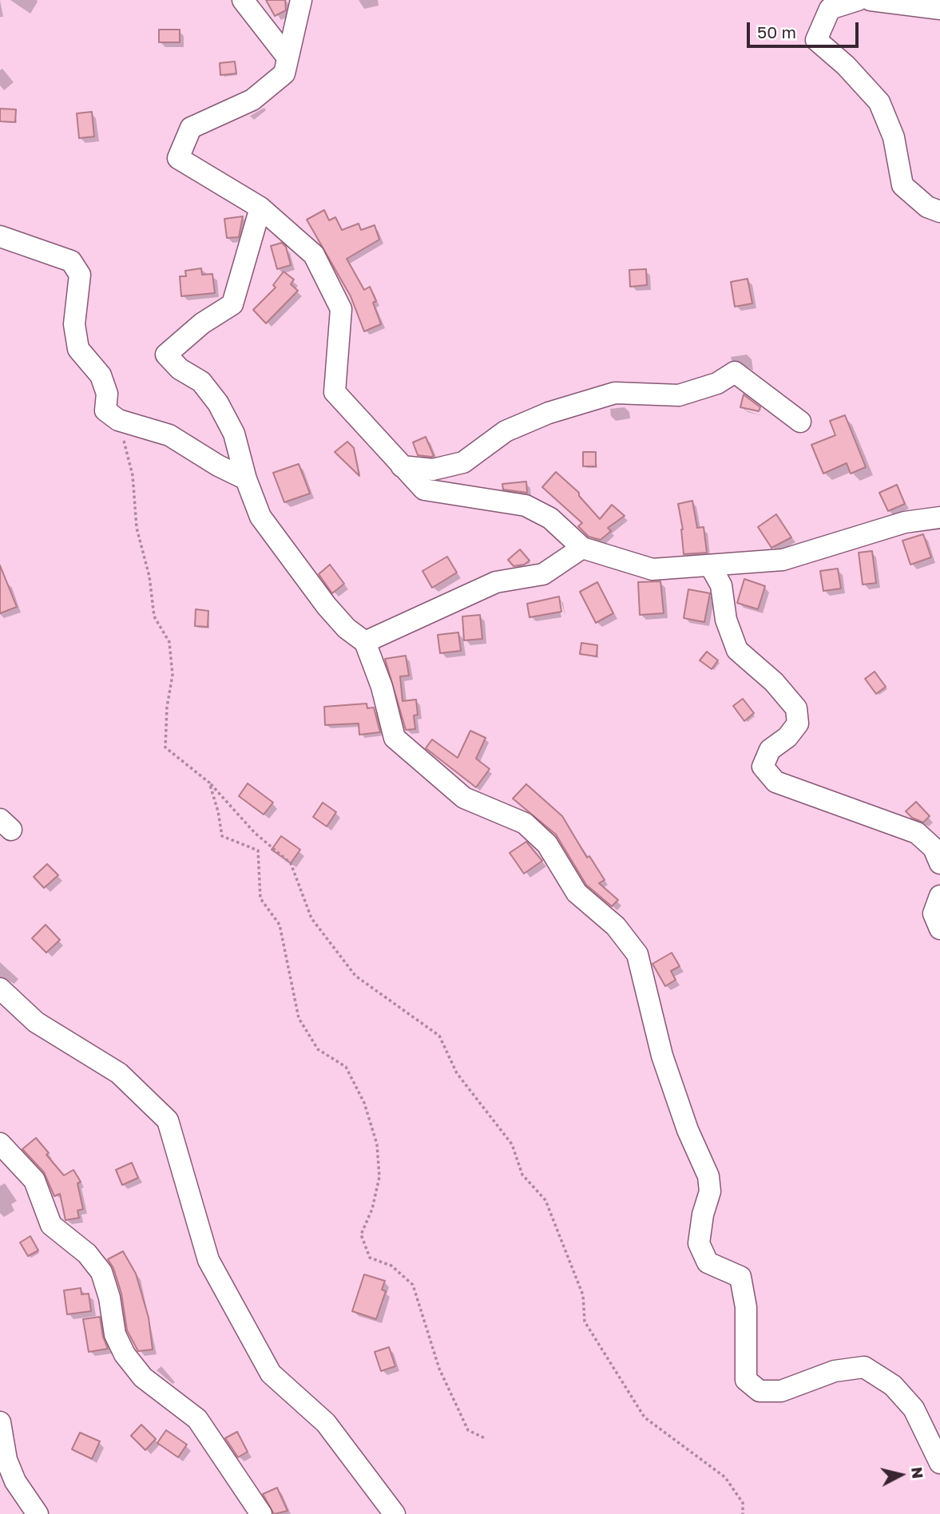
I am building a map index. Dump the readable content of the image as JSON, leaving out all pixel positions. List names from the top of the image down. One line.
{"scale_bar":"50 m","north":"right"}
